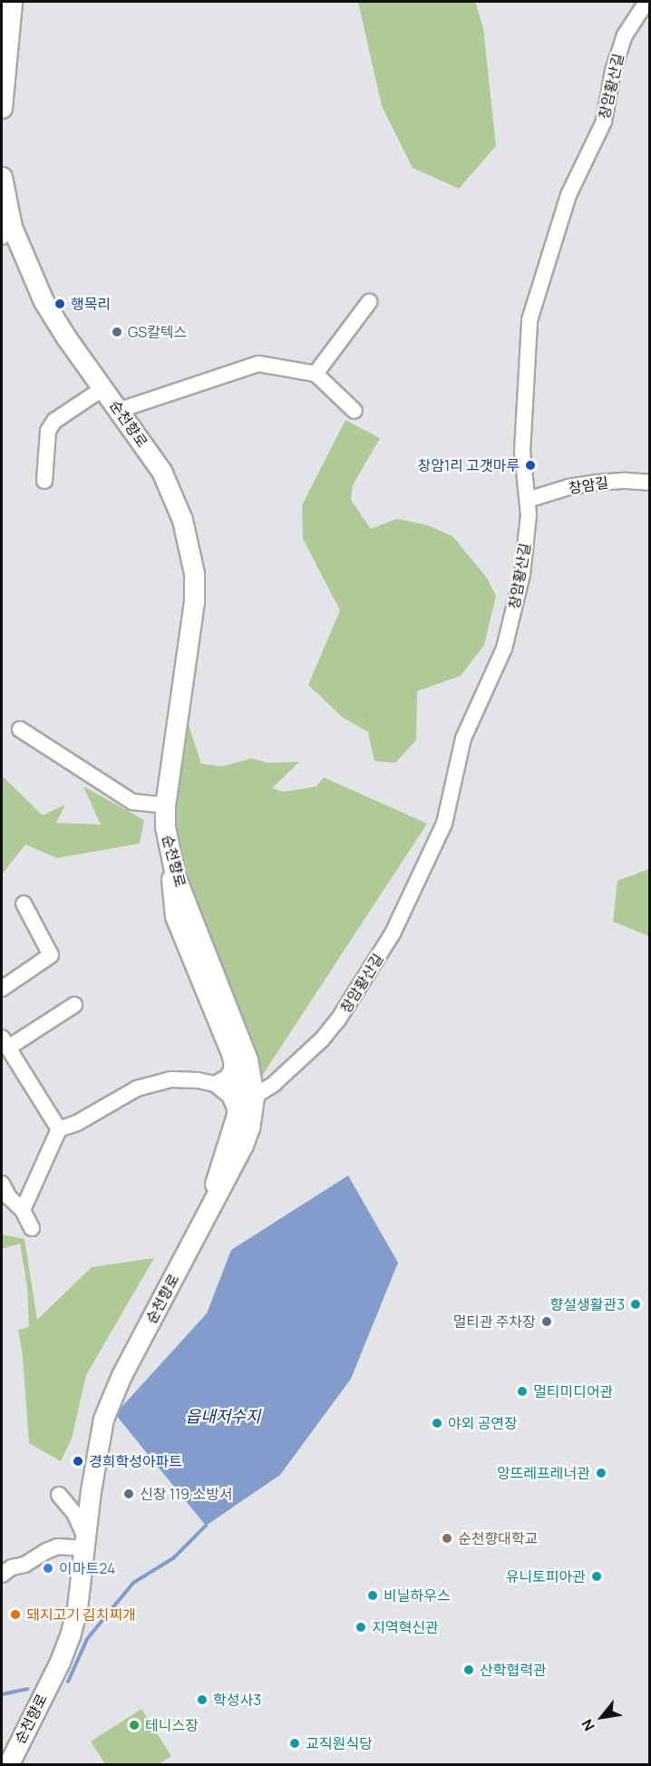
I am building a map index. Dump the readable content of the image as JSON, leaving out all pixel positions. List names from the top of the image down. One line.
{"streets":{"main road":["순천향로"],"street":["창암황산길","창암길"]},"crossings":[["창암황산길","순천향로"],["창암황산길","창암길"]],"water":["읍내저수지"],"places":["행목리","GS칼텍스","창암1리 고갯마루","향설생활관3","멀티관 주차장","멀티미디어관","야외 공연장","경희학성아파트","앙뜨레프레너관","신창 119 소방서","순천향대학교","이마트24","유니토피아관","비닐하우스","돼지고기 김치찌개","지역혁신관","산학협력관","학성사3","테니스장","교직원식당"],"north":"bottom left"}
